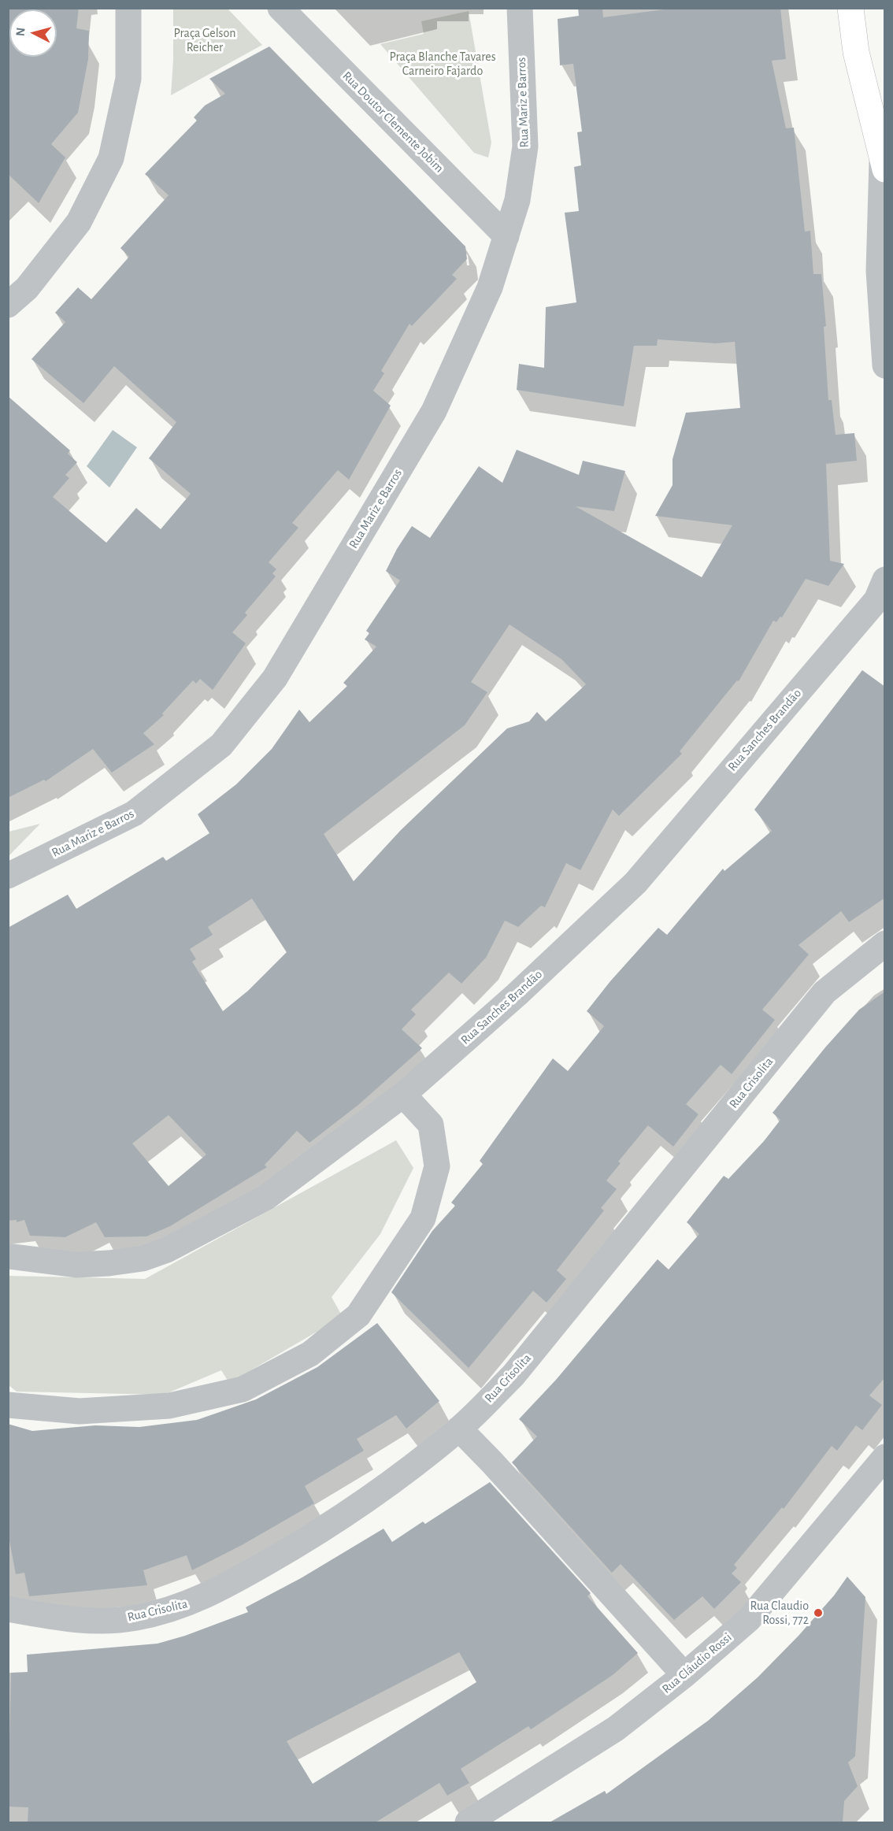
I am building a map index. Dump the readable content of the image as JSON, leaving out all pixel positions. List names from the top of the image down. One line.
{"streets":{"street":["Rua Mariz e Barros","Rua Doutor Clemente Jobim","Rua Sanches Brandão","Rua Crisolita","Rua Cláudio Rossi"]},"crossings":[["Rua Mariz e Barros","Rua Doutor Clemente Jobim"]],"parks":["Praça Gelson Reicher","Praça Blanche Tavares Carneiro Fajardo"],"places":["Rua Claudio Rossi, 772"],"north":"left"}
